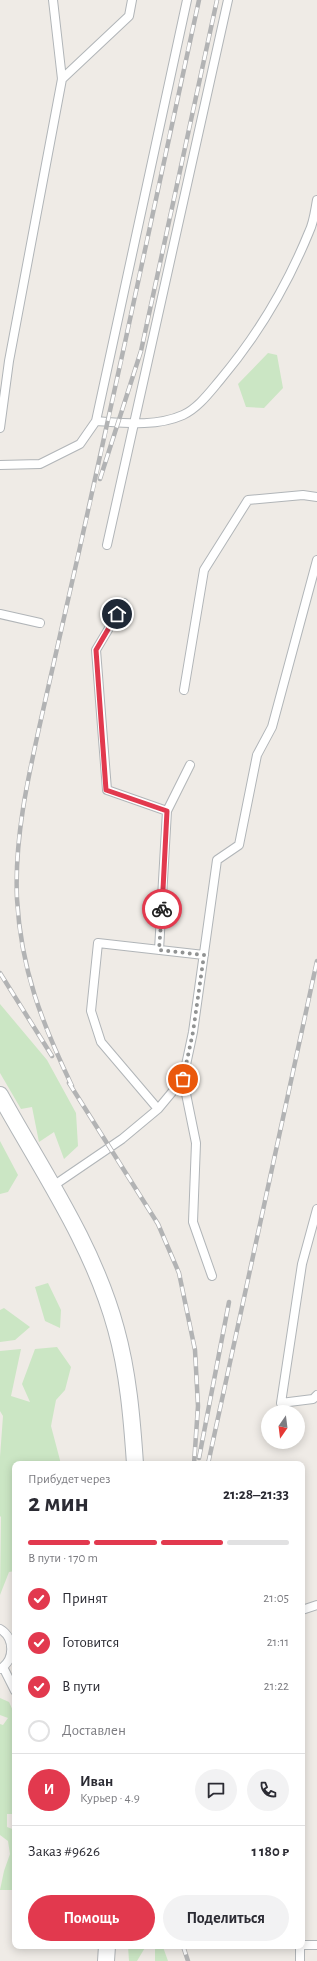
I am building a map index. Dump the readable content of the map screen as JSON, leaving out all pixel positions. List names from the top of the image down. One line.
{"north":"bottom","page":{"heading":["2 мин","Прибудет через","21:28–21:33"],"panel":["Иван","Курьер · 4.9","Заказ #9626","1 180 ₽"],"bar":"В пути · 170 m","list":[["Принят","21:05"],["Готовится","21:11"],["В пути","21:22"],"Доставлен"],"round":"И","buttons":["Помощь","Поделиться"]}}
